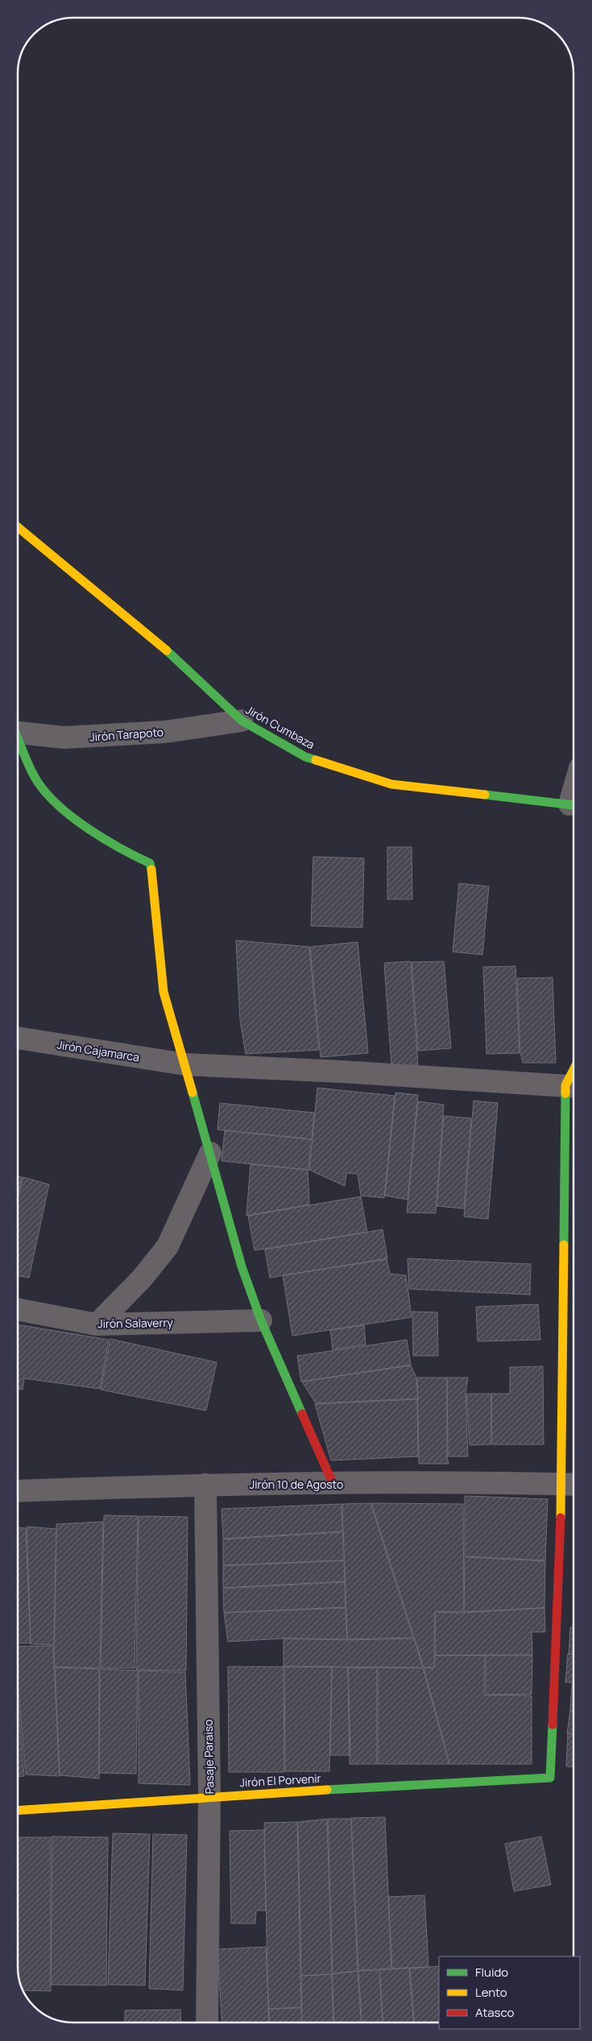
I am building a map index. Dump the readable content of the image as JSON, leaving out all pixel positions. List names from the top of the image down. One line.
{"streets":{"street":["Jirón Cumbaza","Jirón Tarapoto","Jirón Cajamarca","Jirón Salaverry","Jirón 10 de Agosto","Pasaje Paraiso","Jirón El Porvenir"]},"crossings":[["Jirón Cumbaza","Jirón Tarapoto"],["Jirón 10 de Agosto","Pasaje Paraiso"],["Jirón 10 de Agosto","Jirón El Porvenir"],["Pasaje Paraiso","Jirón El Porvenir"]],"legend":["Fluido","Lento","Atasco"]}
